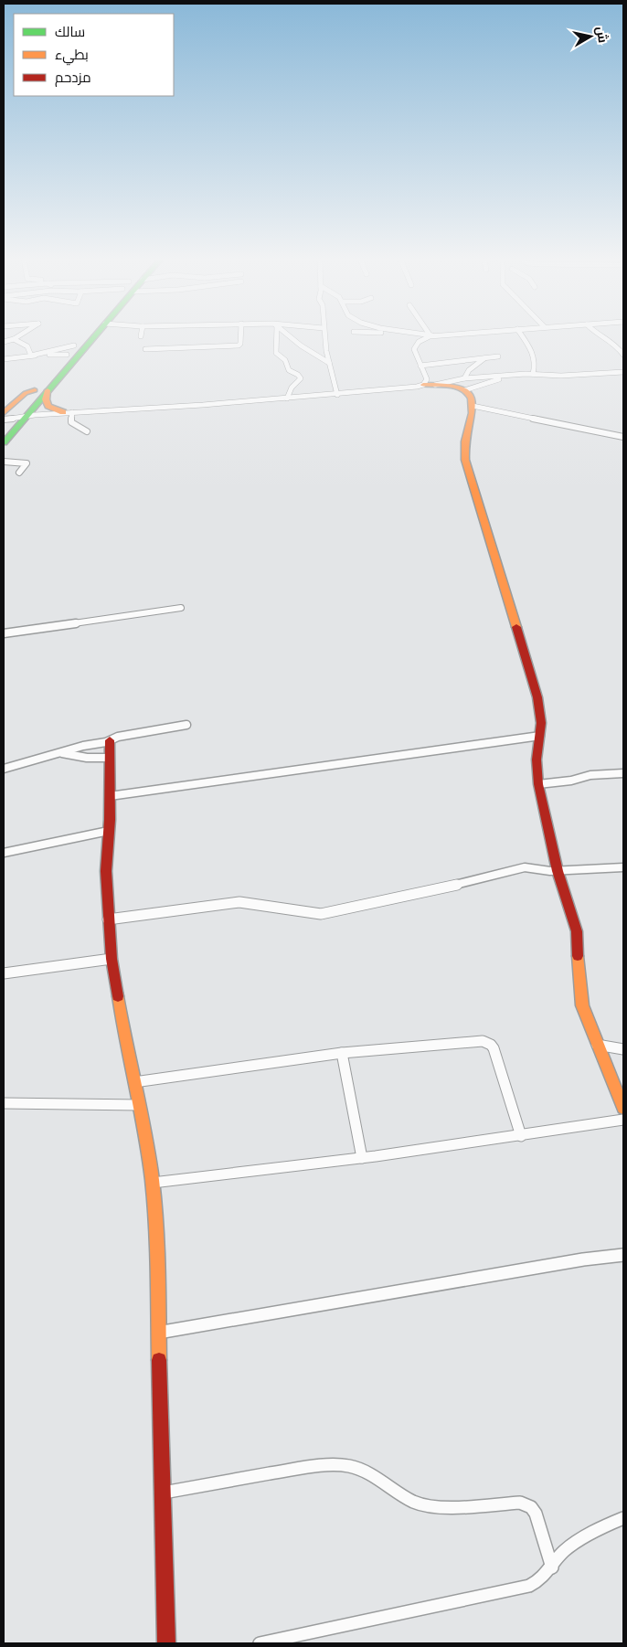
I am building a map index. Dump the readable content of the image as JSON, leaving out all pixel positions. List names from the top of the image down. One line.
{"legend":["سالك","بطيء","مزدحم"],"north":"right"}
